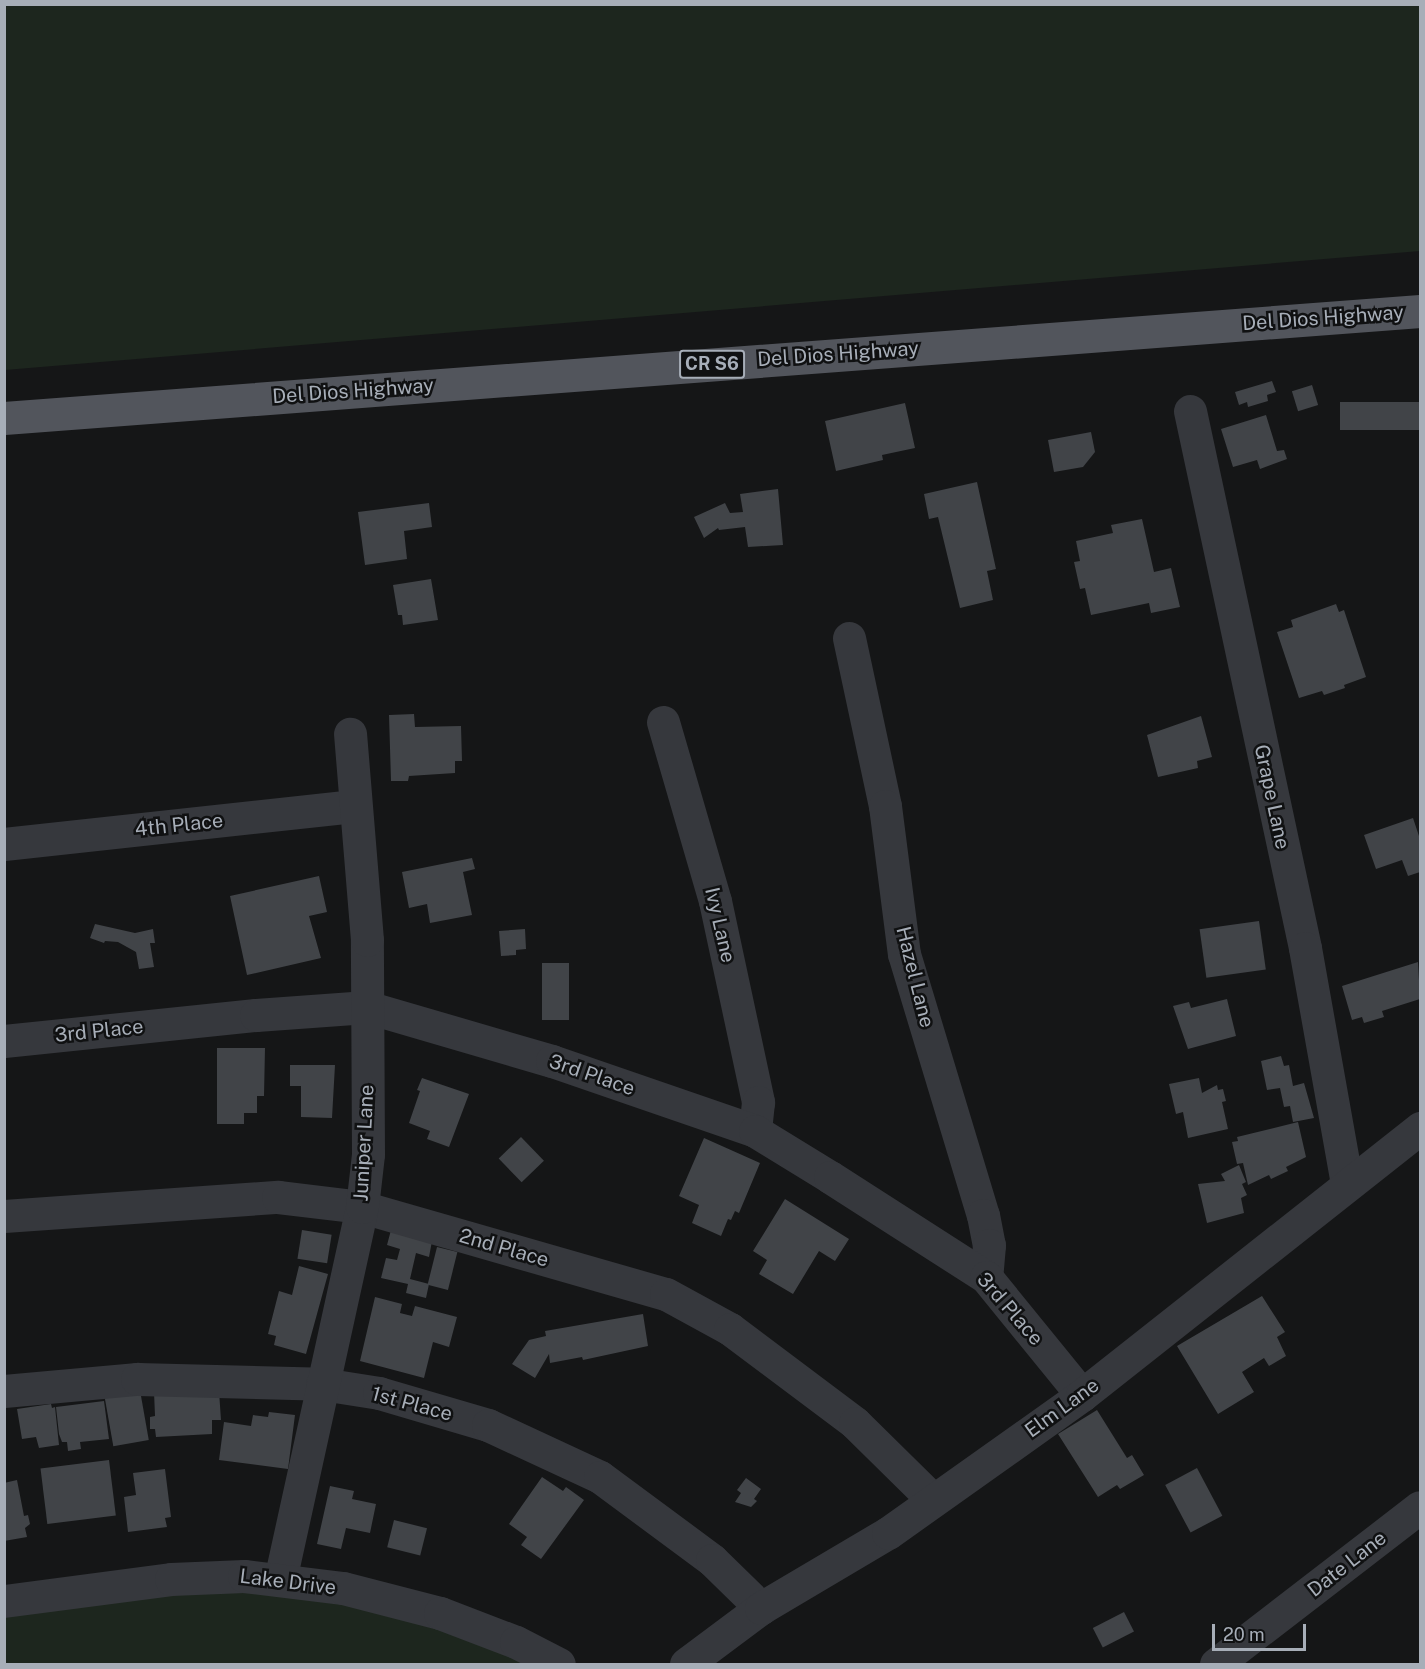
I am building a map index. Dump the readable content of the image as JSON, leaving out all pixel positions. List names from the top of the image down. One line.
{"streets":{"main road":["Del Dios Highway","CR S6"],"street":["Grape Lane","4th Place","Ivy Lane","Hazel Lane","3rd Place","Juniper Lane","2nd Place","1st Place","Elm Lane","Date Lane","Lake Drive"]},"crossings":[["Grape Lane","Elm Lane"],["4th Place","Juniper Lane"],["Ivy Lane","3rd Place"],["Hazel Lane","3rd Place"],["3rd Place","Juniper Lane"],["3rd Place","Elm Lane"],["Juniper Lane","2nd Place"],["Juniper Lane","1st Place"],["Juniper Lane","Lake Drive"],["2nd Place","Elm Lane"],["1st Place","Elm Lane"]],"scale_bar":"20 m"}
